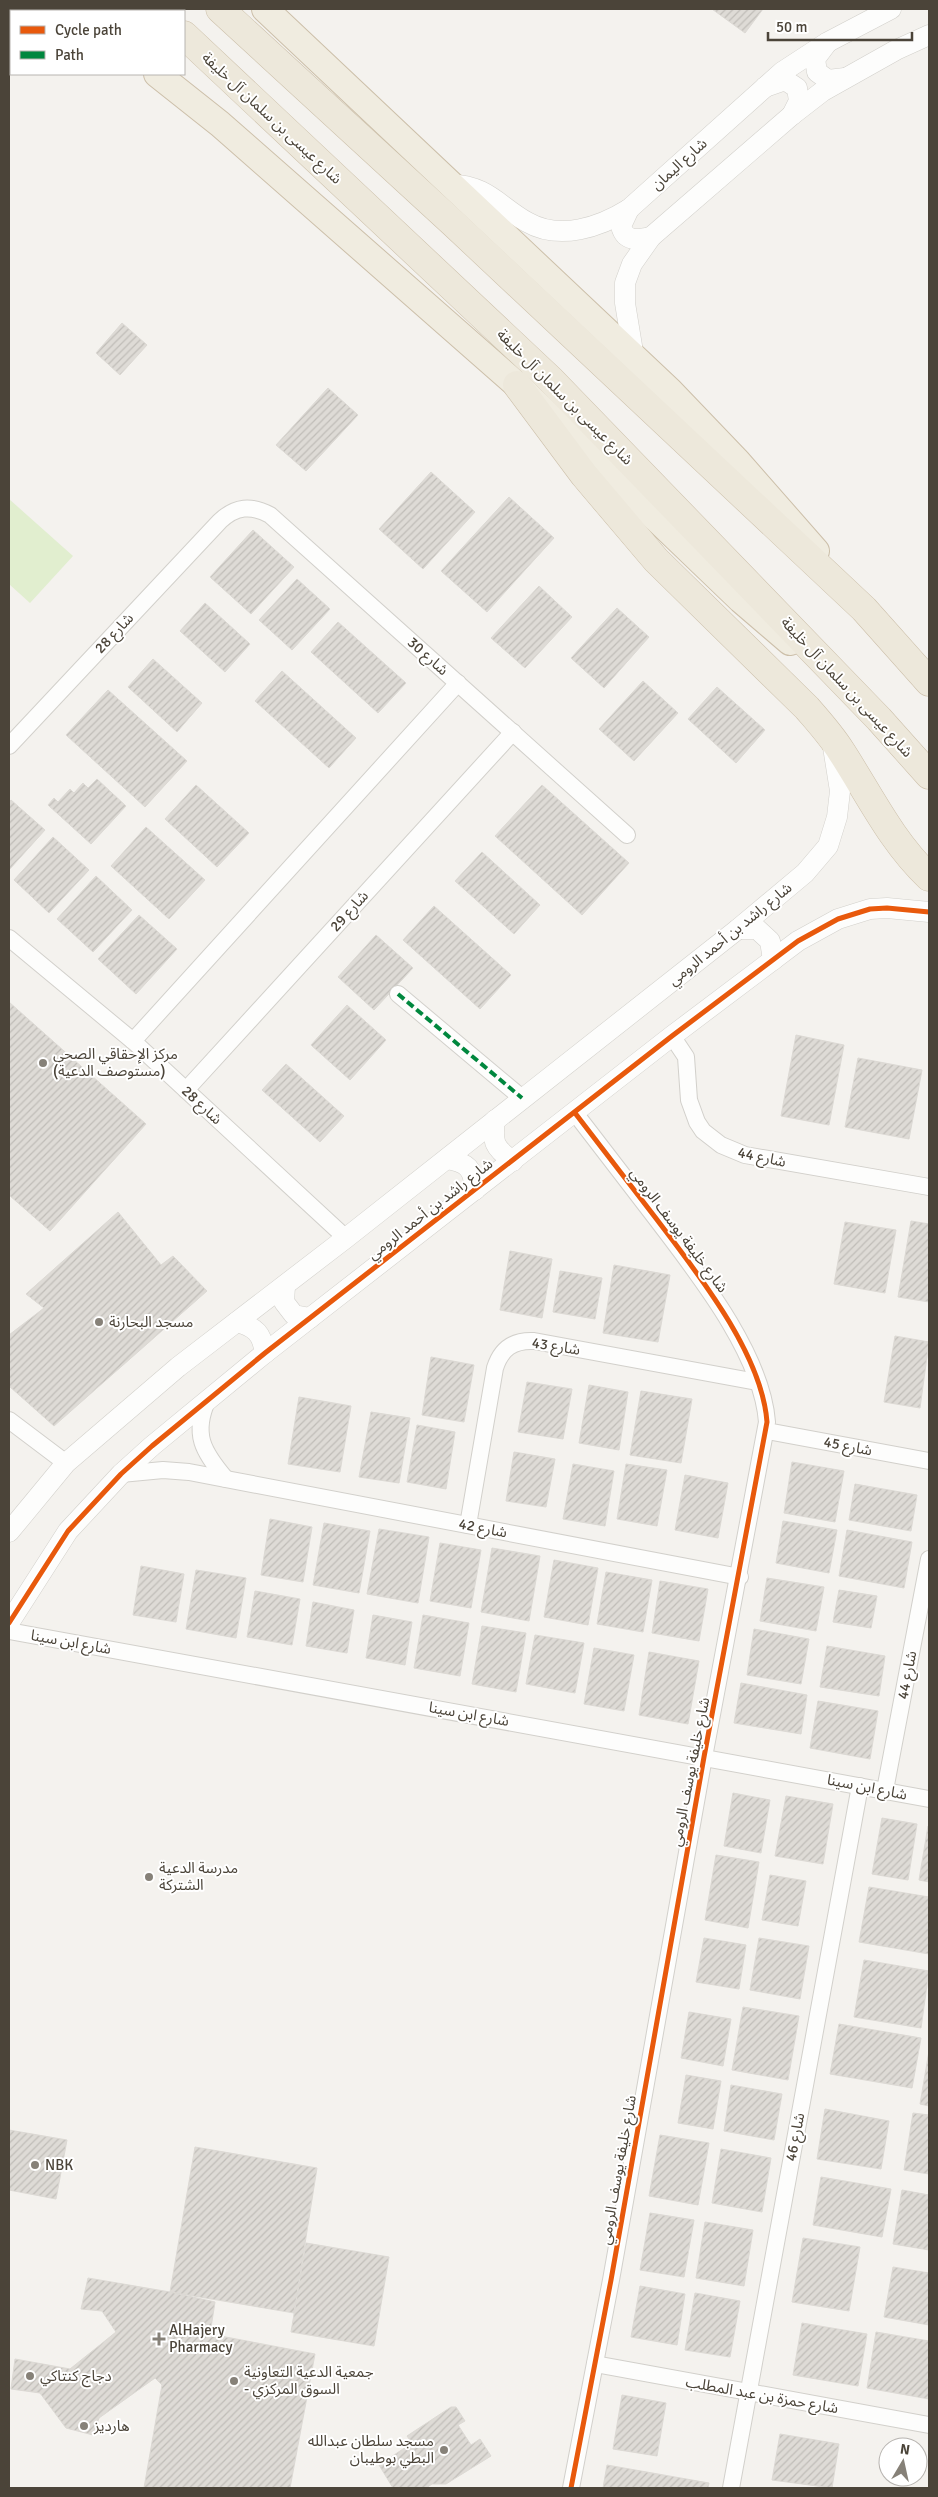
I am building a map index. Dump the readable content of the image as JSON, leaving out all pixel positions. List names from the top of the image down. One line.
{"streets":{"highway":["شارع عيسى بن سلمان آل خليفة"],"street":["شارع اليمان","شارع 28","شارع 30","شارع 29","شارع راشد بن أحمد الرومي","شارع 44","شارع خليفة يوسف الرومي","شارع 43","شارع 45","شارع 42","شارع ابن سينا","شارع 46","شارع حمزة بن عبد المطلب"]},"crossings":[["شارع 28","شارع 30"],["شارع 28","شارع 29"],["شارع 28","شارع راشد بن أحمد الرومي"],["شارع 30","شارع 29"],["شارع راشد بن أحمد الرومي","شارع 44"],["شارع راشد بن أحمد الرومي","شارع خليفة يوسف الرومي"],["شارع راشد بن أحمد الرومي","شارع 42"],["شارع 44","شارع ابن سينا"],["شارع خليفة يوسف الرومي","شارع 43"],["شارع خليفة يوسف الرومي","شارع 45"],["شارع خليفة يوسف الرومي","شارع 42"],["شارع خليفة يوسف الرومي","شارع ابن سينا"],["شارع خليفة يوسف الرومي","شارع حمزة بن عبد المطلب"],["شارع 43","شارع 42"],["شارع ابن سينا","شارع 46"],["شارع 46","شارع حمزة بن عبد المطلب"]],"places":{"other":["مركز الإحقاقي الصحي (مستوصف الدعية)","مسجد البحارنة","مدرسة الدعية الشتركة","NBK","دجاج كنتاكي","جمعية الدعية التعاونية - السوق المركزي","هارديز","مسجد سلطان عبدالله البطي بوطيبان"],"health":["AlHajery Pharmacy"]},"legend":["Cycle path","Path"],"scale_bar":"50 m","north":"top"}
